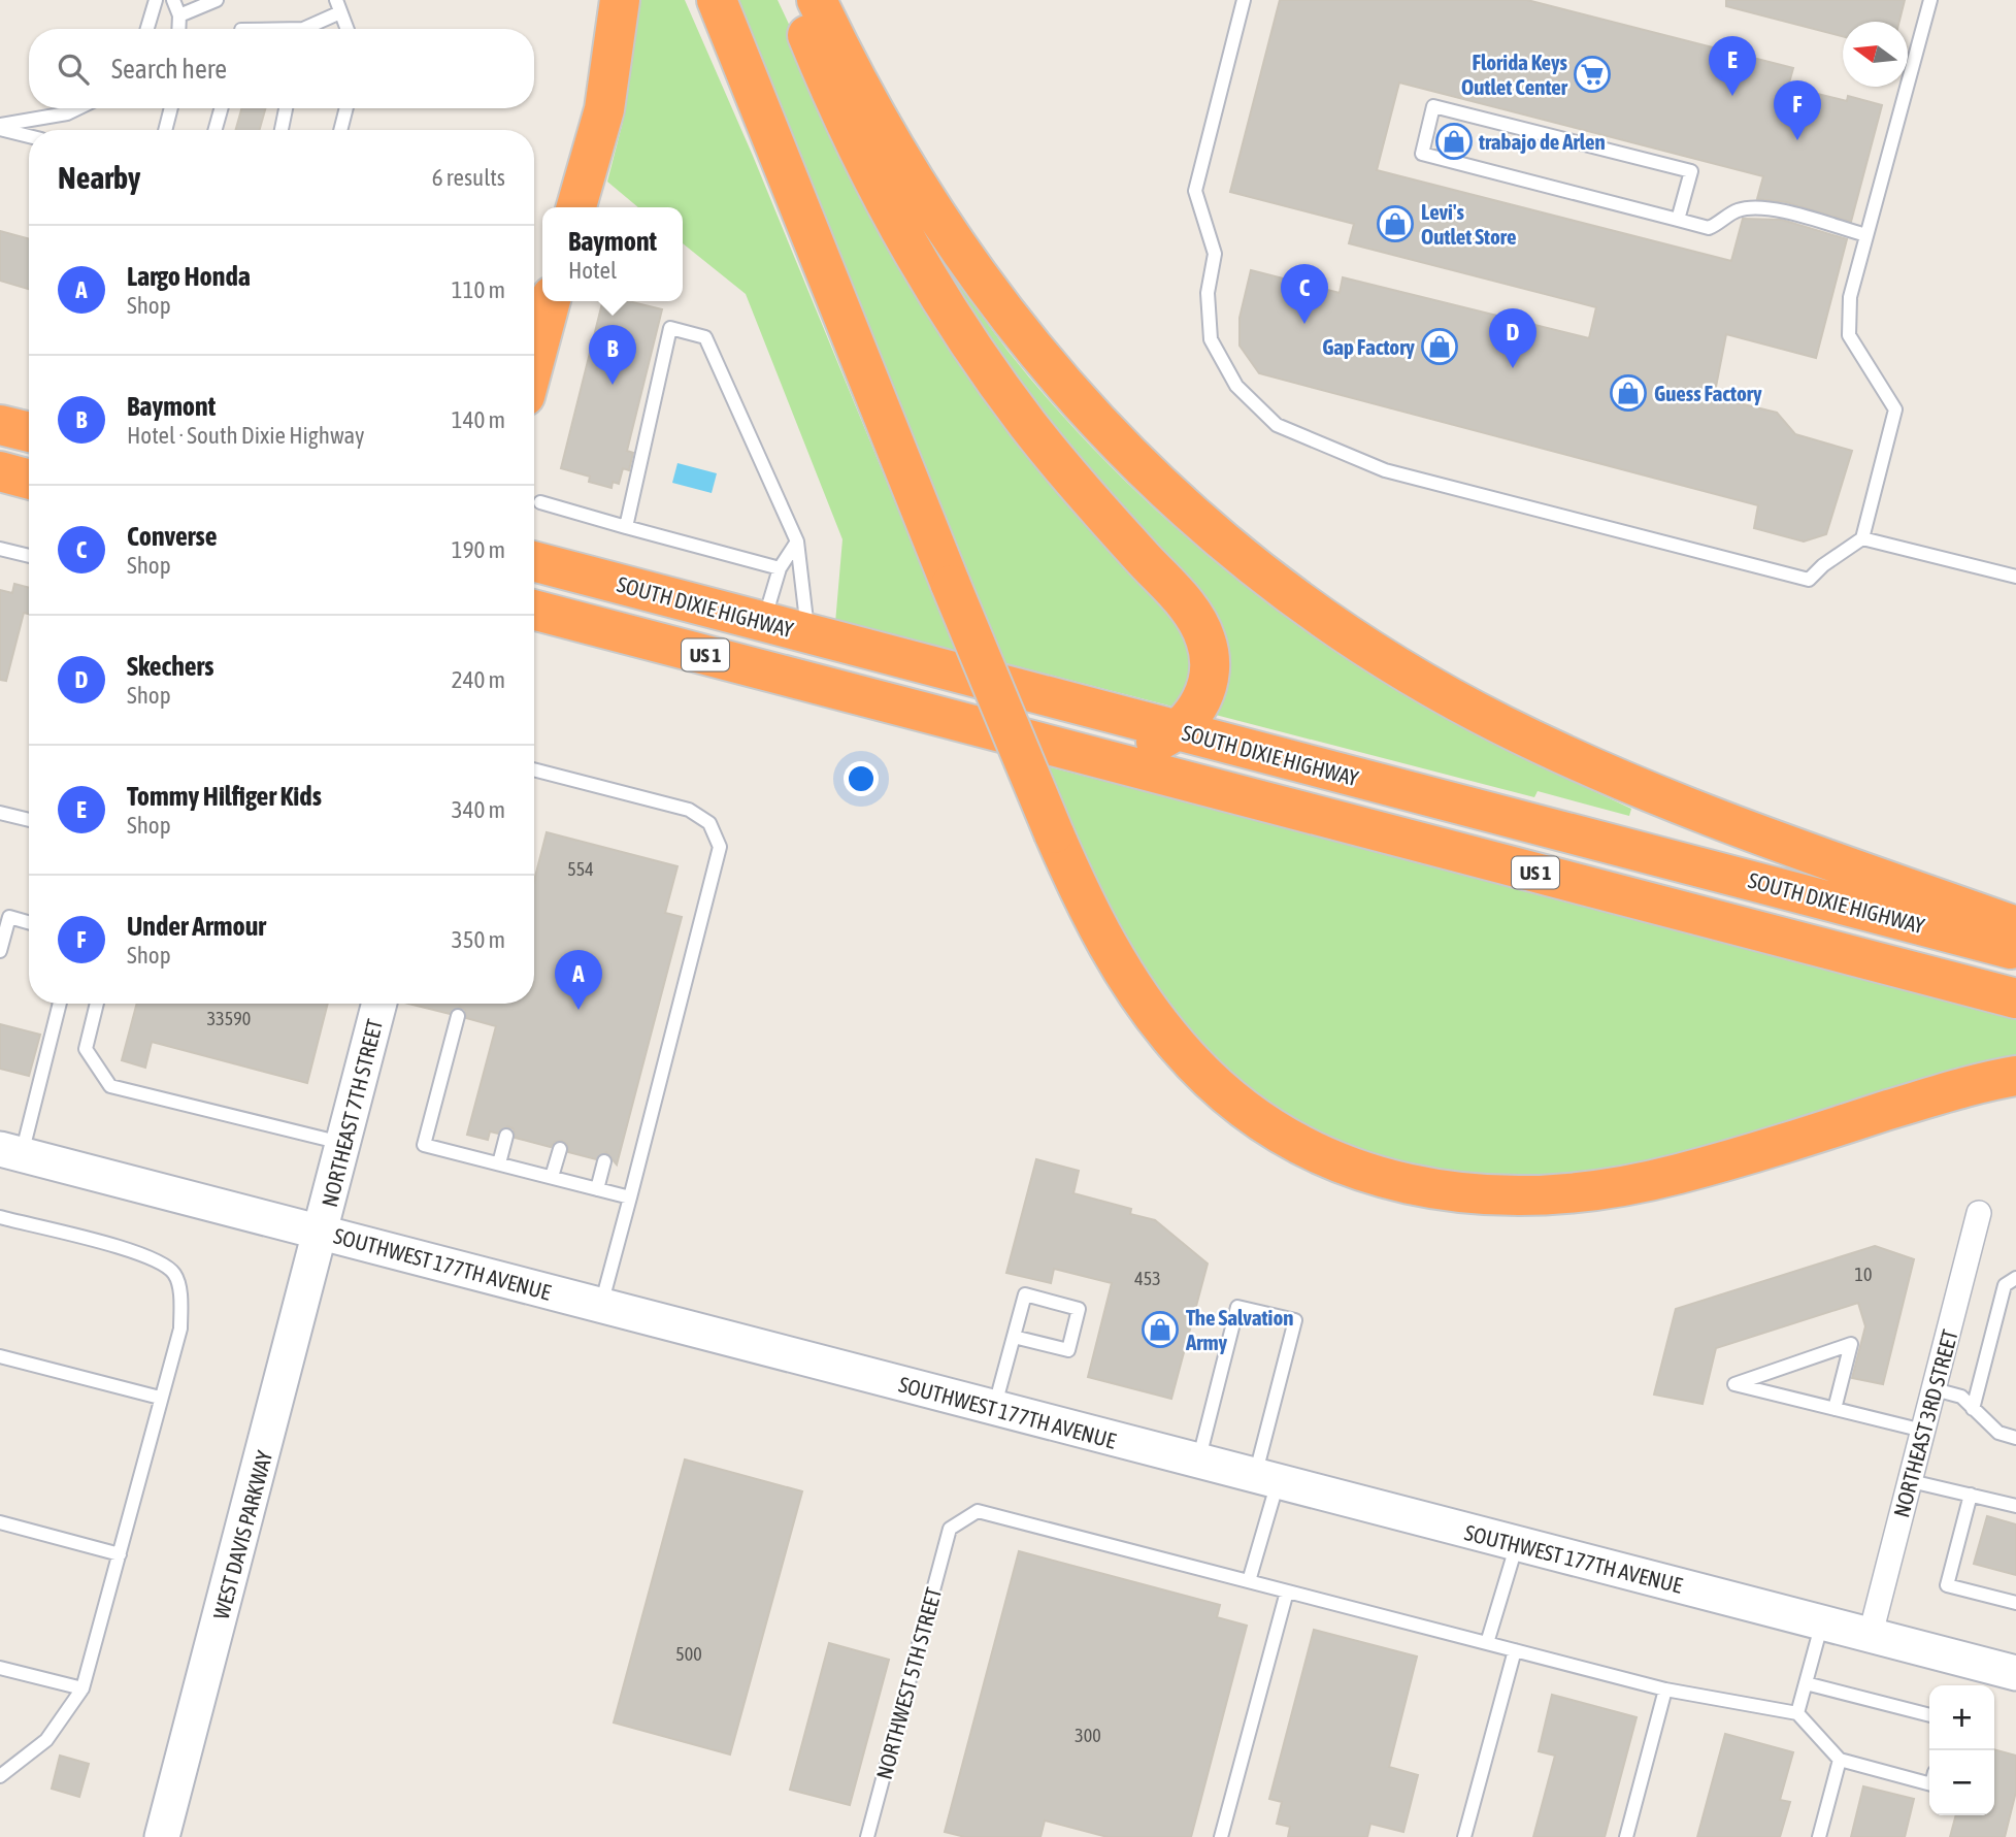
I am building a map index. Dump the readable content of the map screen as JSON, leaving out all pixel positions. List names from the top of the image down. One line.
{"streets":{"highway":["SOUTH DIXIE HIGHWAY","US 1"],"main road":["NORTHEAST 7TH STREET","SOUTHWEST 177TH AVENUE","WEST DAVIS PARKWAY"],"street":["NORTHEAST 3RD STREET"],"lane":["NORTHWEST 5TH STREET"]},"crossings":[["NORTHEAST 7TH STREET","SOUTHWEST 177TH AVENUE"],["NORTHEAST 7TH STREET","WEST DAVIS PARKWAY"],["SOUTHWEST 177TH AVENUE","NORTHEAST 3RD STREET"],["SOUTHWEST 177TH AVENUE","WEST DAVIS PARKWAY"]],"places":{"supermarket":["Florida Keys Outlet Center"],"shop":["trabajo de Arlen","Levi's Outlet Store","Gap Factory","Guess Factory","The Salvation Army"]},"house_numbers":["554","33590","10","453","500","300"],"north":"left","page":{"search":"Search here","pins":["E","F","C","D","B","A"],"heading":["Nearby","6 results"],"popup":["Baymont","Hotel"],"list":[{"mark":"A","name":"Largo Honda","note":"Shop","value":"110 m"},{"mark":"B","name":"Baymont","note":"Hotel · South Dixie Highway","value":"140 m"},{"mark":"C","name":"Converse","note":"Shop","value":"190 m"},{"mark":"D","name":"Skechers","note":"Shop","value":"240 m"},{"mark":"E","name":"Tommy Hilfiger Kids","note":"Shop","value":"340 m"},{"mark":"F","name":"Under Armour","note":"Shop","value":"350 m"}],"map_buttons":["+","−"]}}
